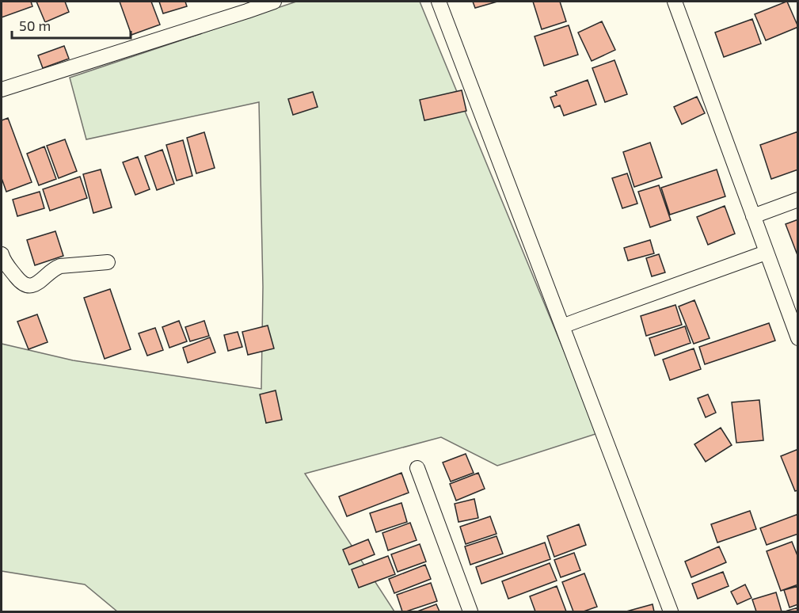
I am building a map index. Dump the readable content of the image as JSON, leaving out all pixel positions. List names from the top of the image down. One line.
{"scale_bar":"50 m"}
